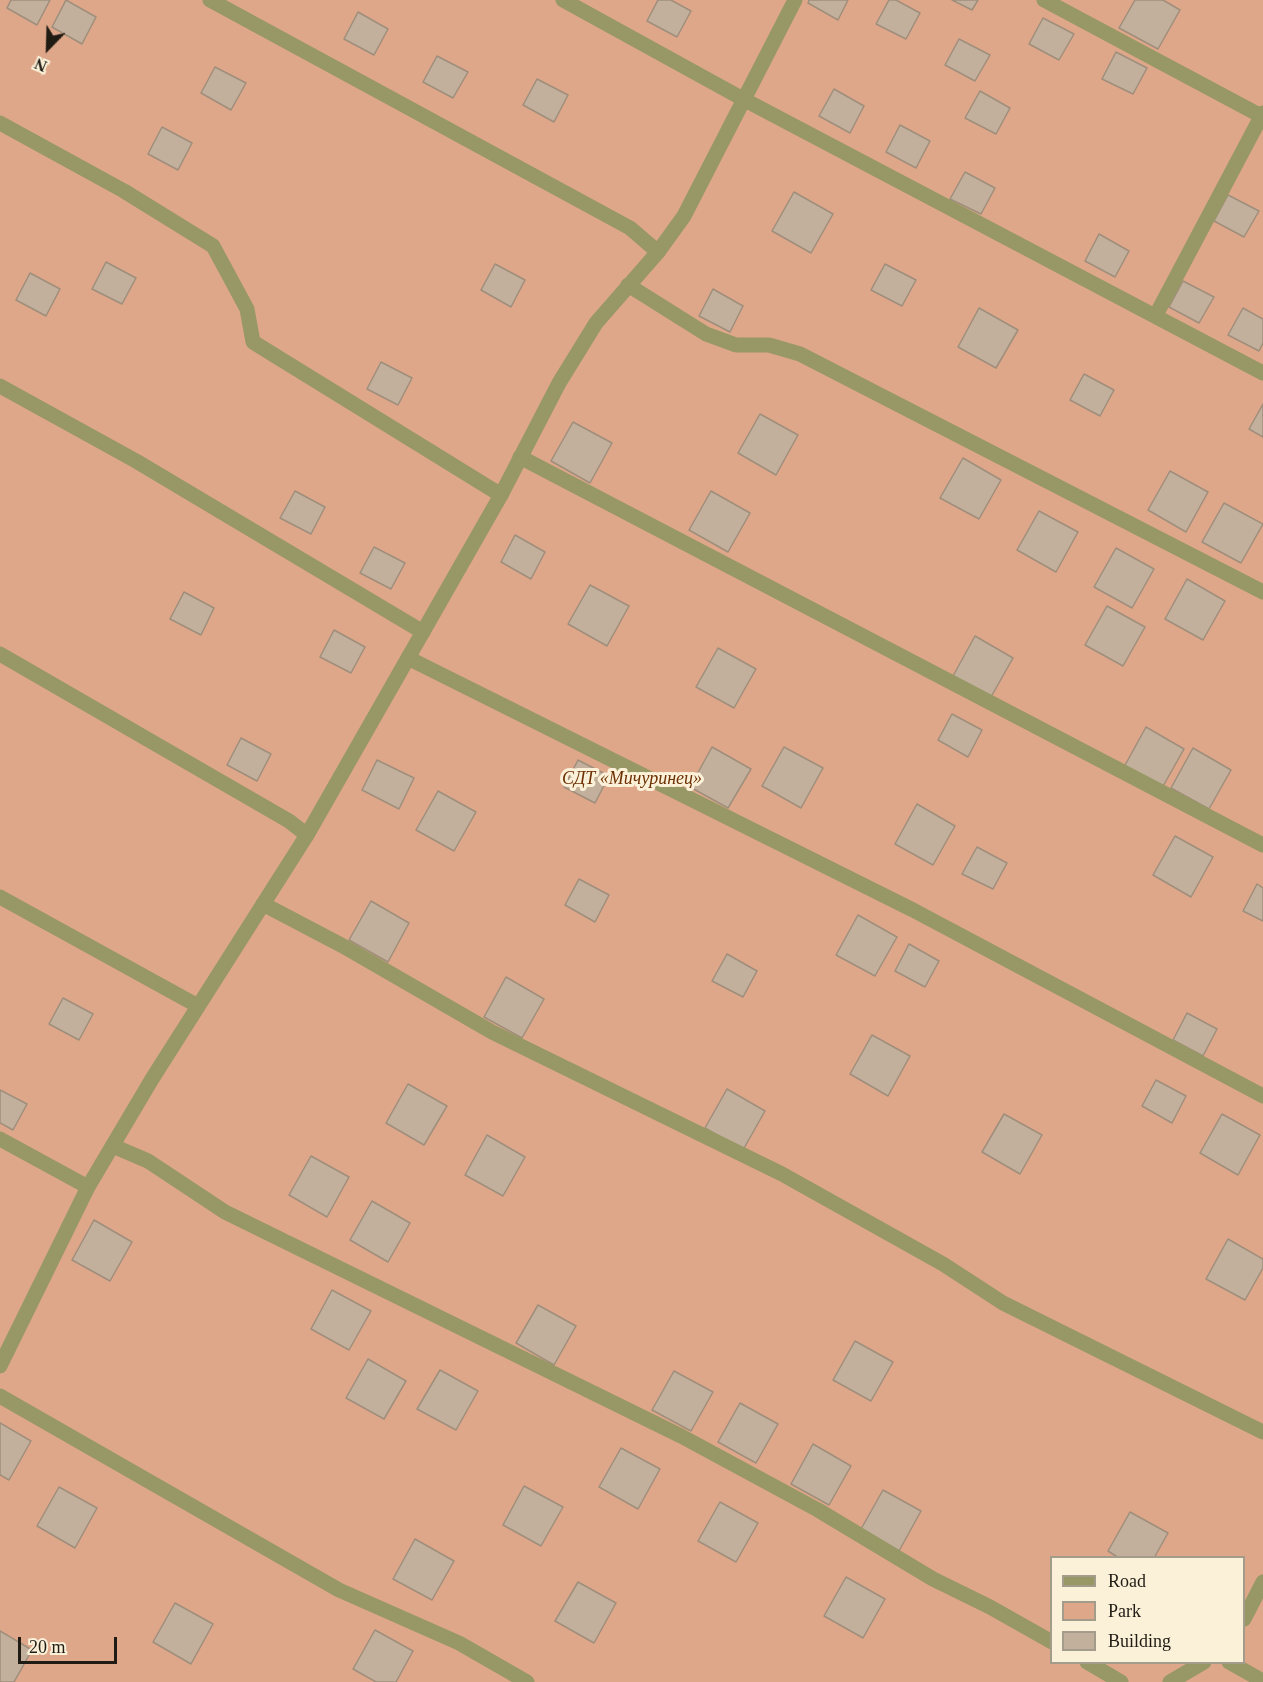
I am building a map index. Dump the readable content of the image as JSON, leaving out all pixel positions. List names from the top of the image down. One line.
{"parks":["СДТ «Мичуринец»"],"legend":["Road","Park","Building"],"scale_bar":"20 m","north":"bottom left"}
